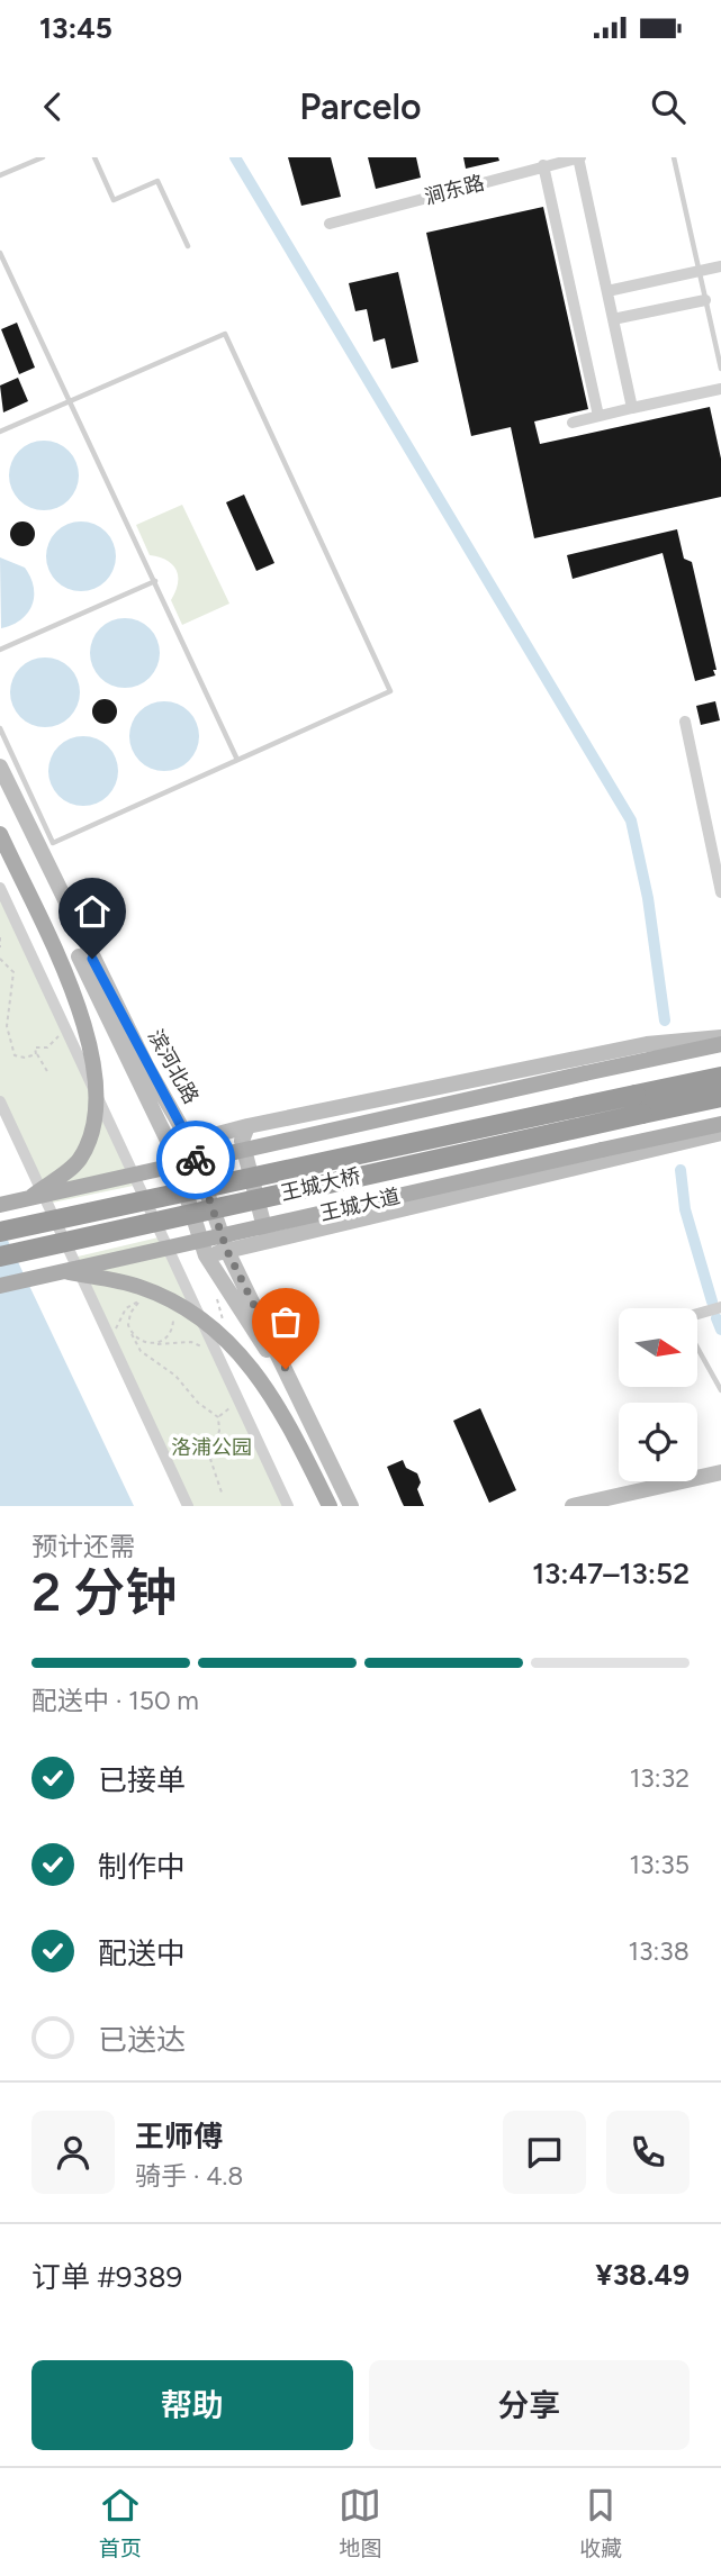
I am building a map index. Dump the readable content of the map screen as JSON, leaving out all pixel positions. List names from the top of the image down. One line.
{"streets":{"highway":["王城大桥"],"main road":["滨河北路","王城大道"],"street":["涧东路"]},"parks":["洛浦公园"],"north":"right","page":{"status":"13:45","header":"Parcelo","heading":["2 分钟","预计还需","13:47–13:52"],"panel":["王师傅","骑手 · 4.8","订单 #9389","¥38.49"],"bar":"配送中 · 150 m","list":[["已接单","13:32"],["制作中","13:35"],["配送中","13:38"],"已送达"],"buttons":["帮助","分享"],"tabs":["首页","地图","收藏"]}}
